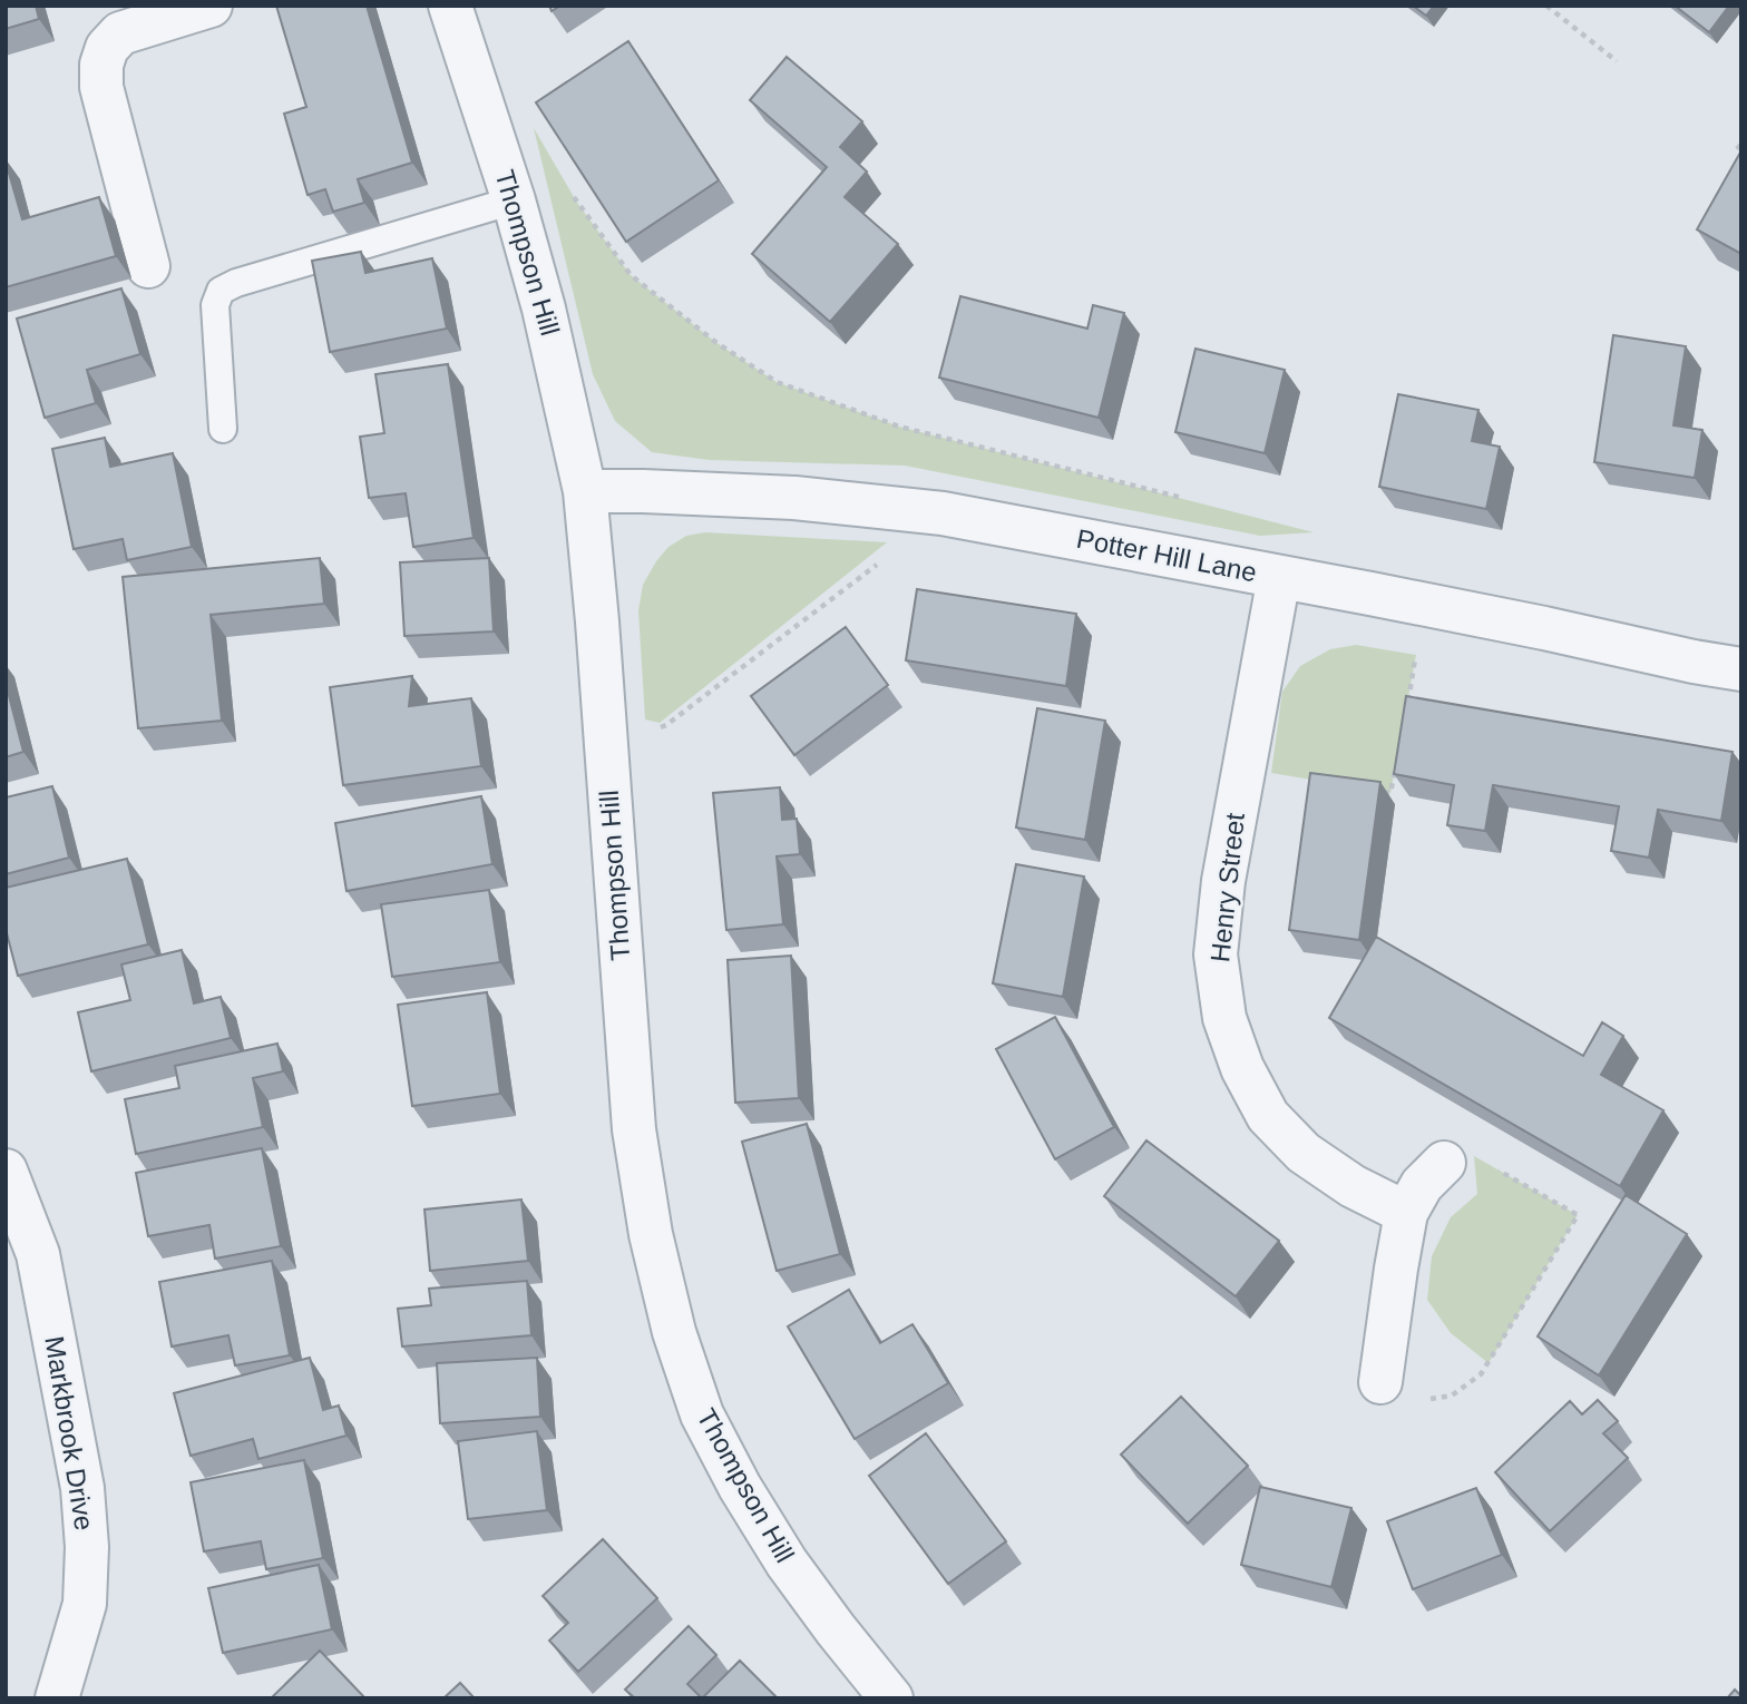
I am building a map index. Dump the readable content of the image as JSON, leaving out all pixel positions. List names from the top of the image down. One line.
{"streets":{"street":["Thompson Hill","Potter Hill Lane","Henry Street","Markbrook Drive"]},"crossings":[["Thompson Hill","Potter Hill Lane"],["Potter Hill Lane","Henry Street"]]}
